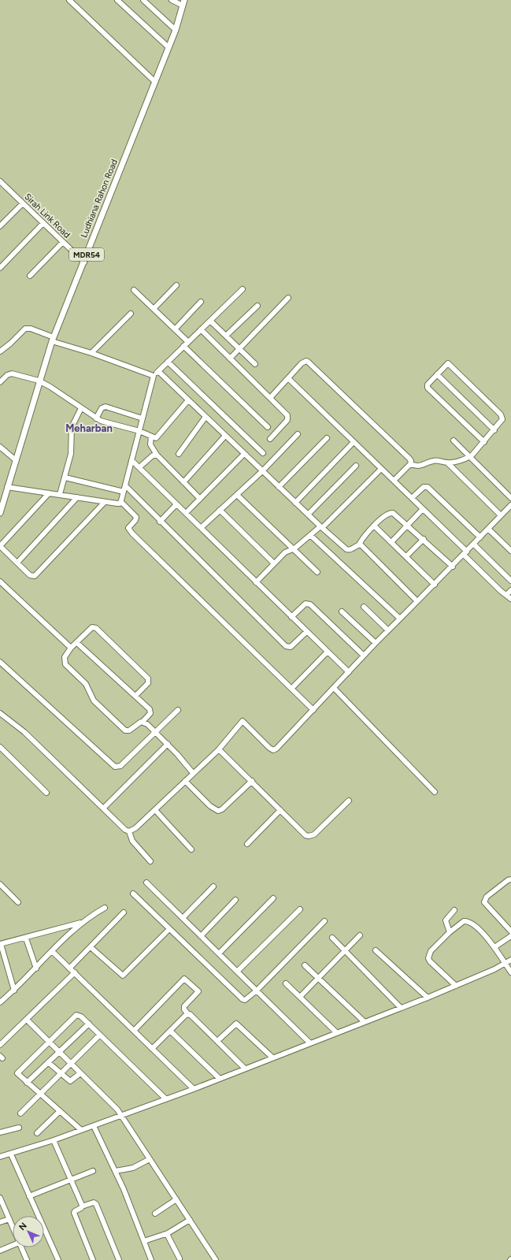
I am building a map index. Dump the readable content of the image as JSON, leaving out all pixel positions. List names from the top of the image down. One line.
{"streets":{"main road":["Ludhiana Rahon Road","MDR54"],"street":["Sirah Link Road"]},"crossings":[["Ludhiana Rahon Road","Sirah Link Road"]],"districts":["Meharban"],"north":"top left"}
